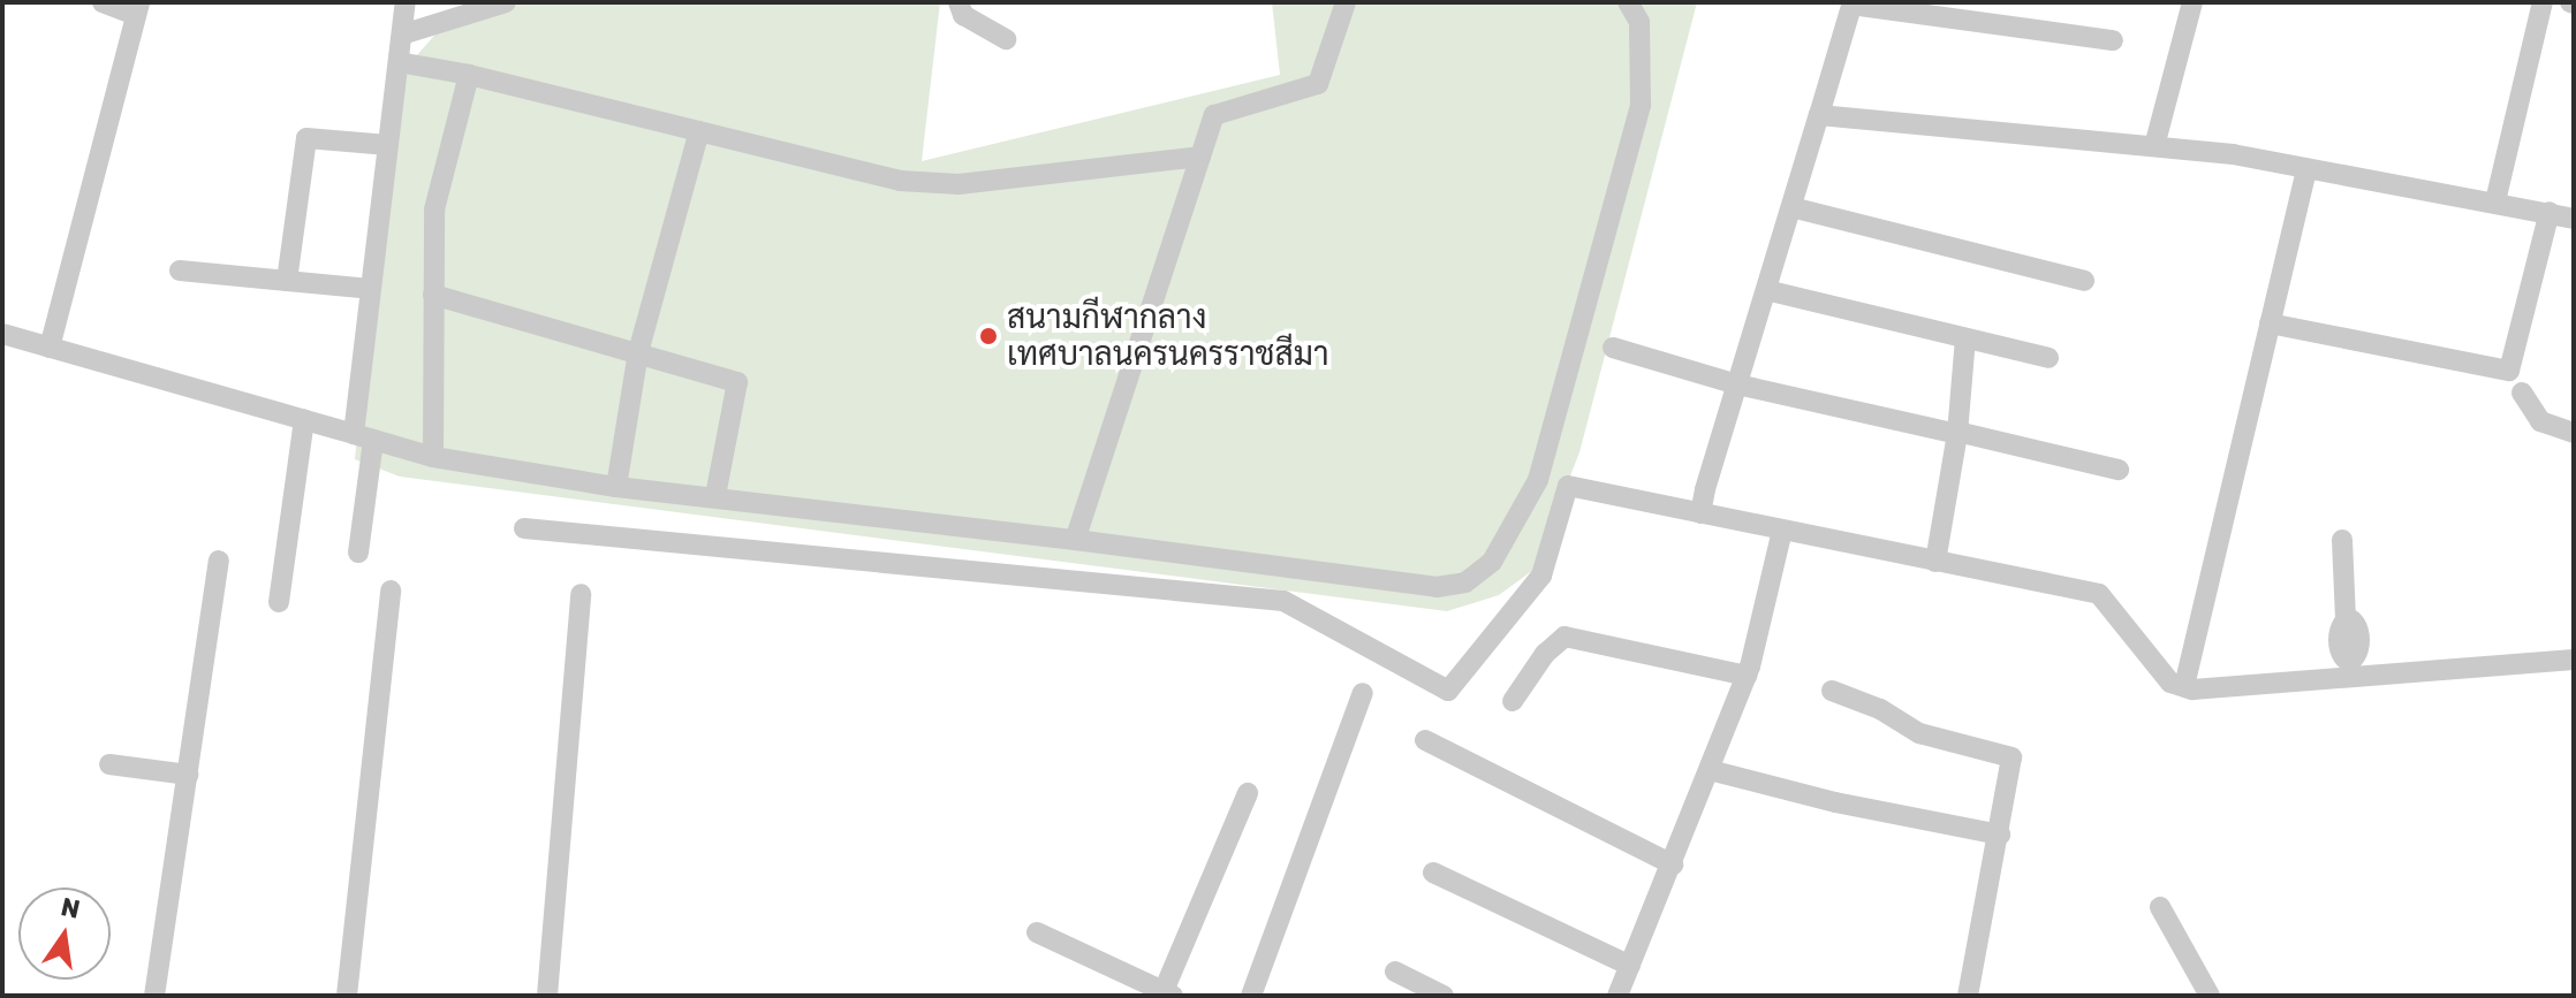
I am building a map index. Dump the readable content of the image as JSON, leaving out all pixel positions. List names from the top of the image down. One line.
{"places":["สนามกีฬากลาง เทศบาลนครนครราชสีมา"],"north":"top"}
